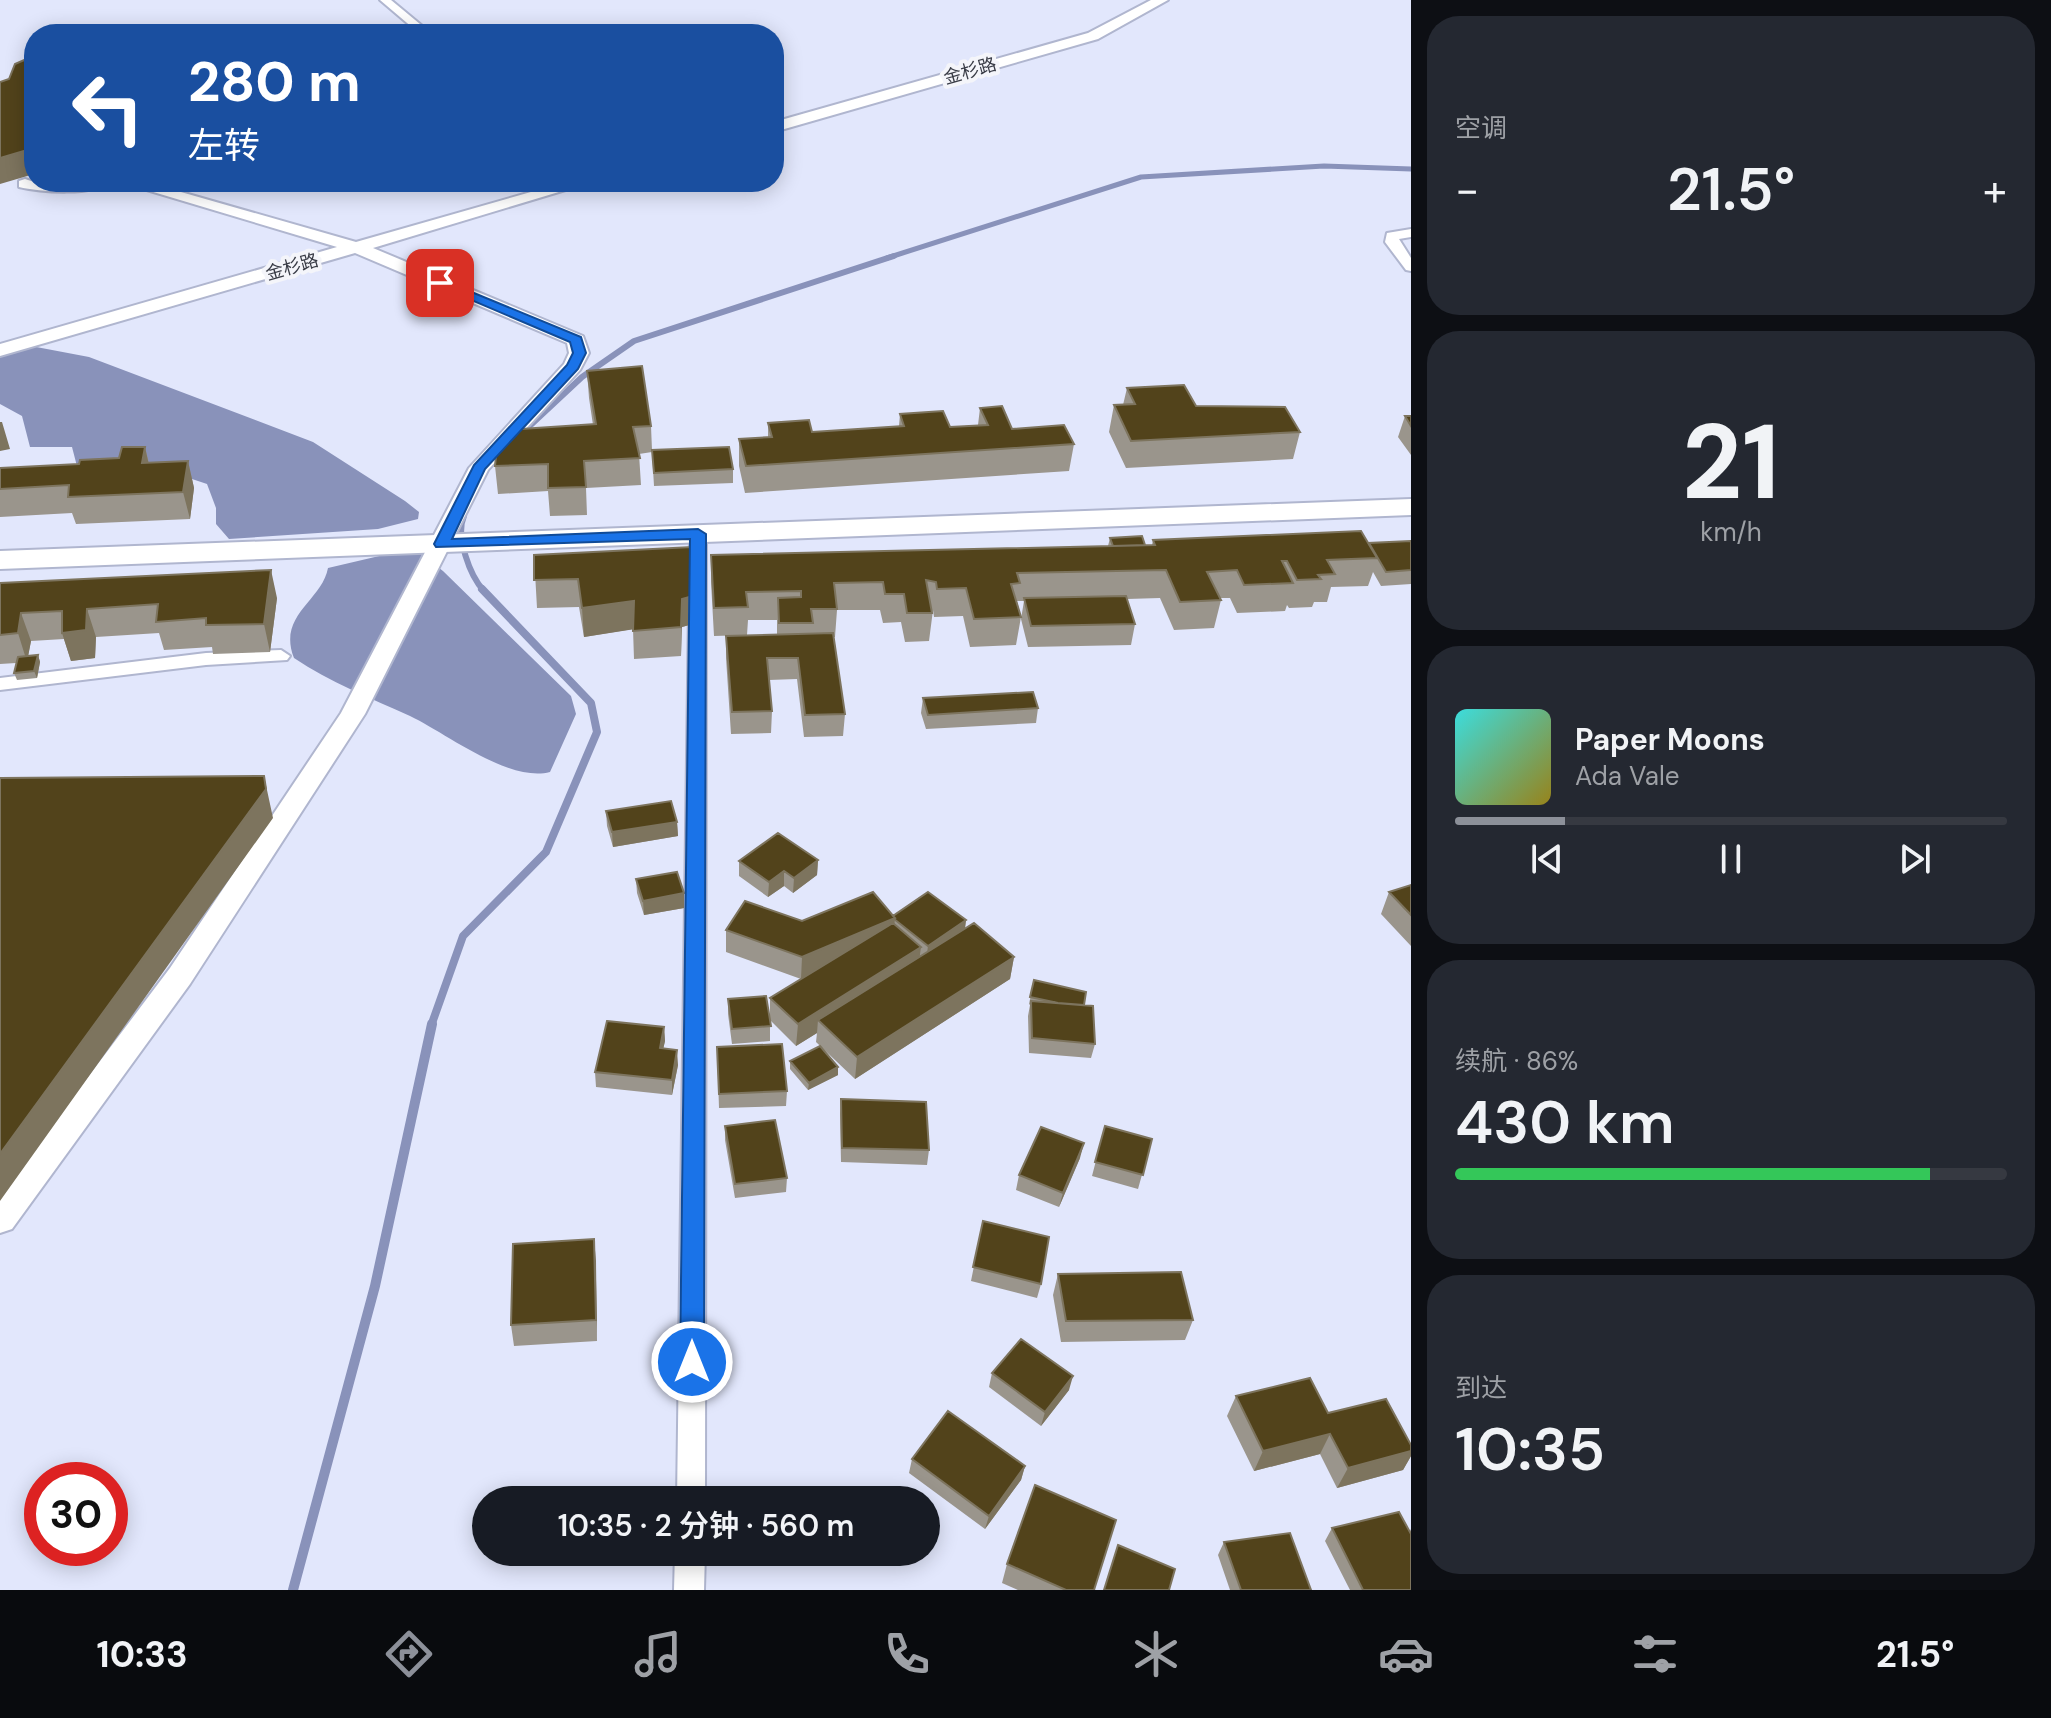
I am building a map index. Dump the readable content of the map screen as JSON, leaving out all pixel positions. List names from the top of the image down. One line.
{"streets":{"street":["金杉路"]},"page":{"tile":["空调",["21","km/h"],["续航 · 86%","430 km"],["到达","10:35"]],"turn":["280 m","左转"],"heat":["−","21.5°","+"],"song":["Paper Moons","Ada Vale"],"limit":"30","trip":"10:35 · 2 分钟 · 560 m","tabs":["10:33","21.5°"]}}
